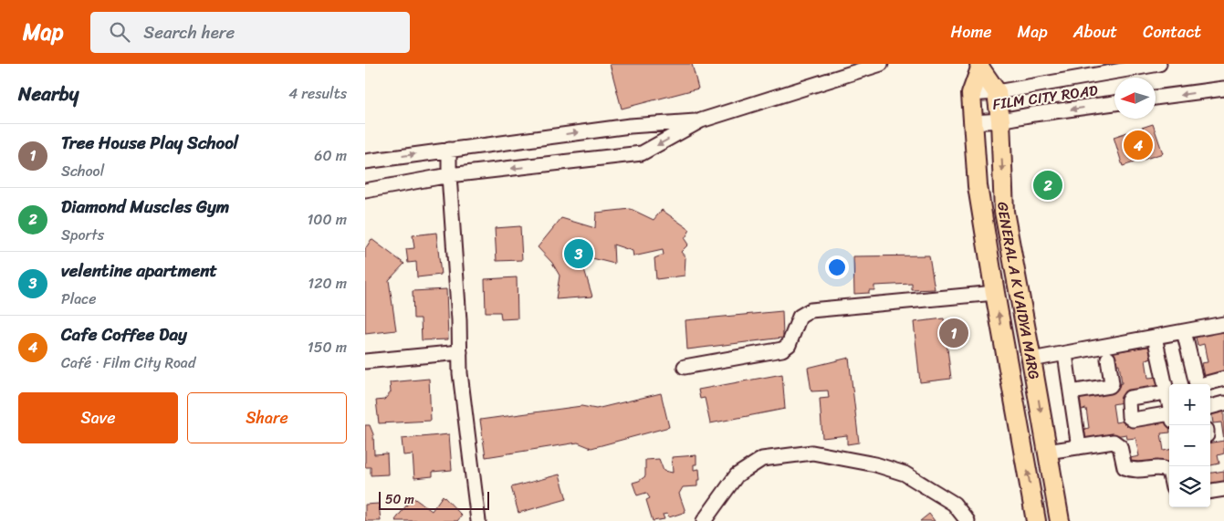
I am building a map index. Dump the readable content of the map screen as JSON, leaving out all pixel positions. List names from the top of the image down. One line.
{"streets":{"main road":["GENERAL A K VAIDYA MARG"],"street":["FILM CITY ROAD"]},"crossings":[["FILM CITY ROAD","GENERAL A K VAIDYA MARG"]],"scale_bar":"50 m","north":"left","page":{"header":"Map","search":"Search here","nav":["Home","Map","About","Contact"],"heading":["Nearby","4 results"],"list":[{"mark":"1","name":"Tree House Play School","note":"School","value":"60 m"},{"mark":"2","name":"Diamond Muscles Gym","note":"Sports","value":"100 m"},{"mark":"3","name":"velentine apartment","note":"Place","value":"120 m"},{"mark":"4","name":"Cafe Coffee Day","note":"Café · Film City Road","value":"150 m"}],"pins":["4","2","3","1"],"buttons":["Save","Share"],"map_buttons":["+","−"],"scale":"50 m"}}
